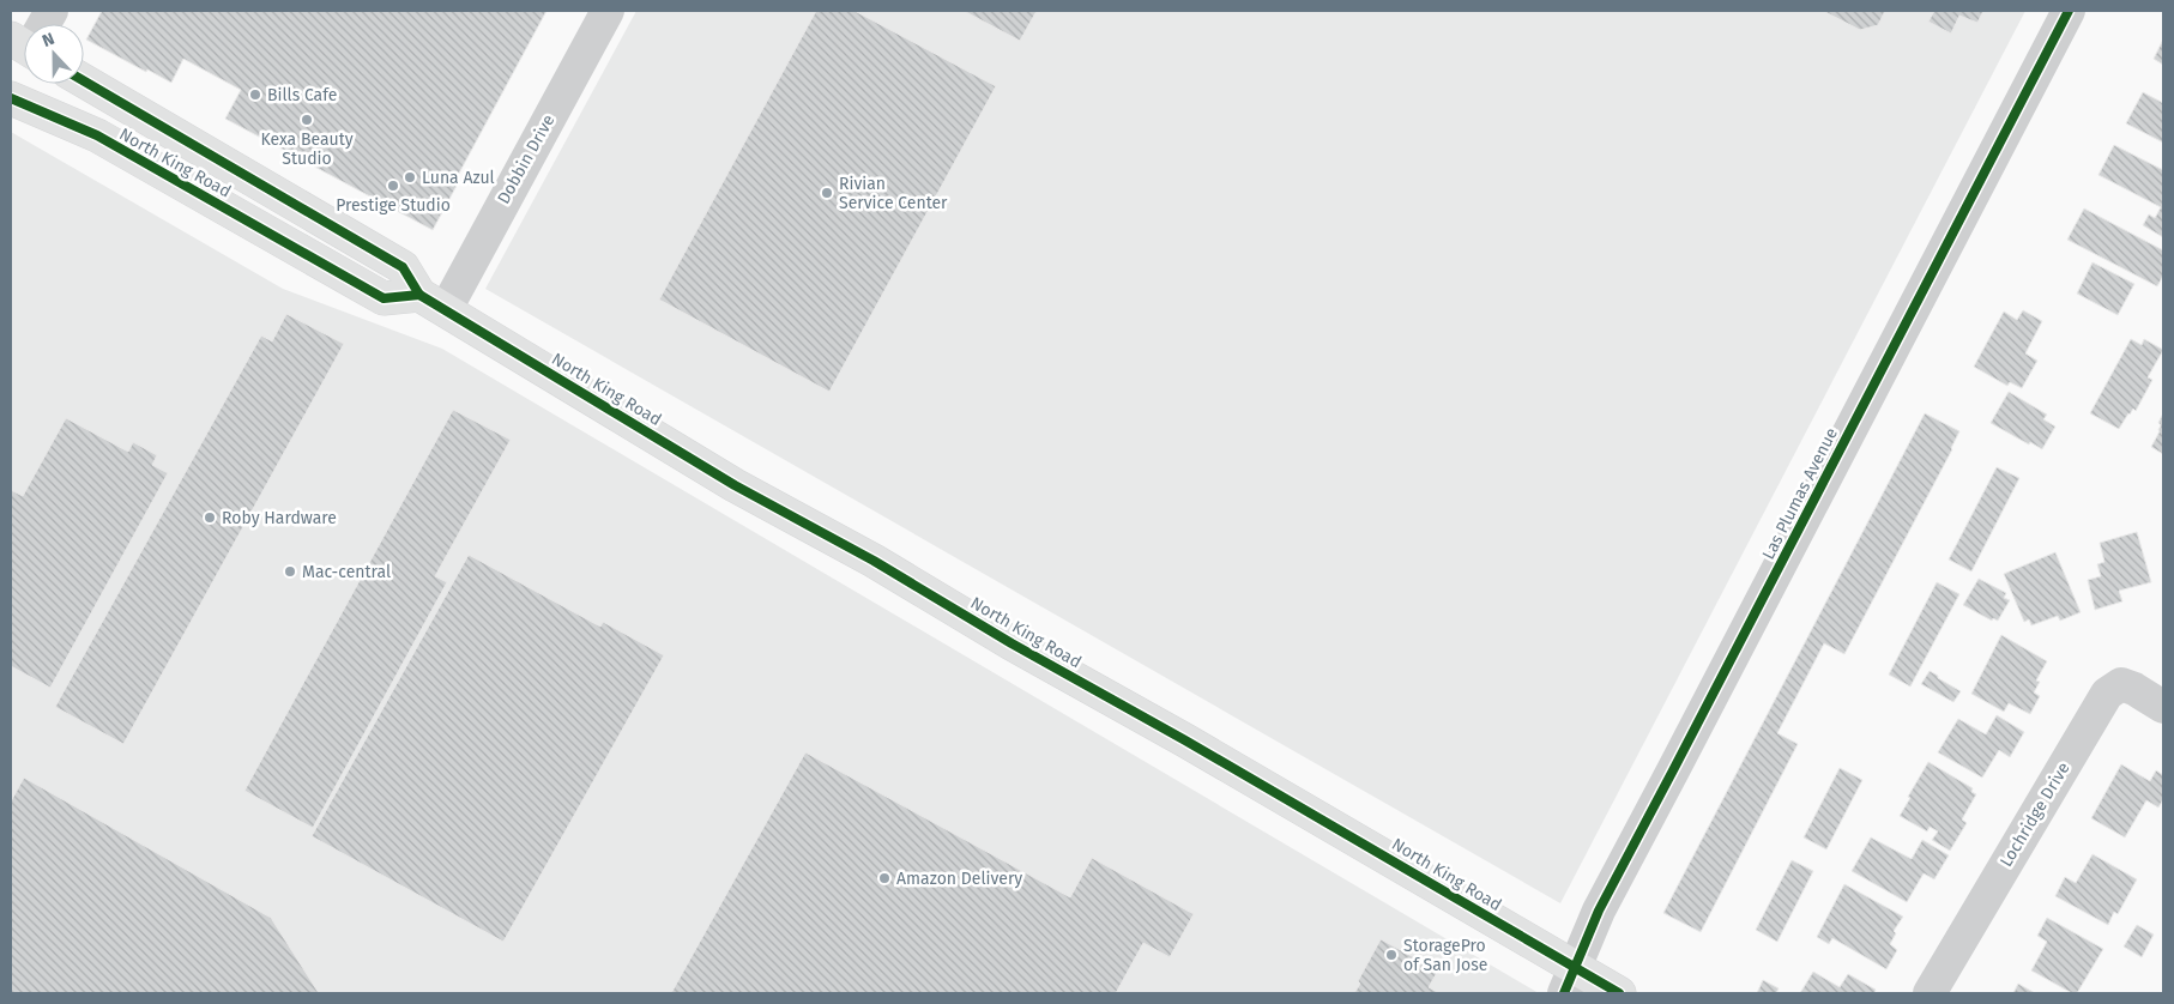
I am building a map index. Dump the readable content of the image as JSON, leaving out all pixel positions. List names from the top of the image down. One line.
{"streets":{"main road":["North King Road"],"street":["Dobbin Drive","Las Plumas Avenue","Lochridge Drive"]},"crossings":[["Dobbin Drive","North King Road"],["North King Road","Las Plumas Avenue"]],"places":["Bills Cafe","Kexa Beauty Studio","Luna Azul","Prestige Studio","Rivian Service Center","Roby Hardware","Mac-central","Amazon Delivery","StoragePro of San Jose"],"north":"top"}
